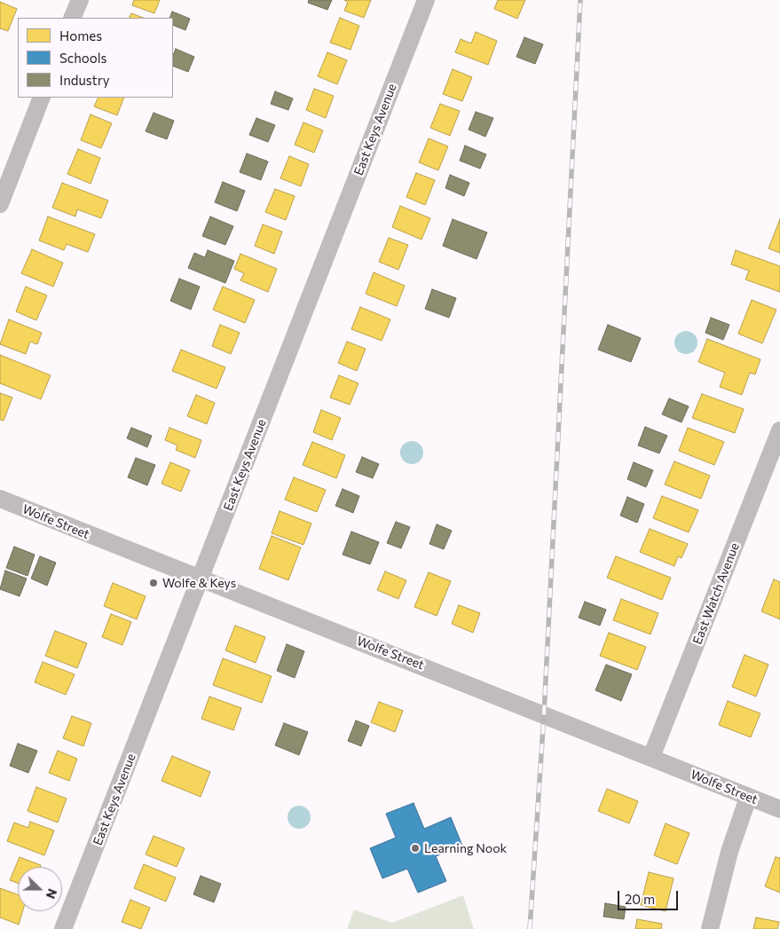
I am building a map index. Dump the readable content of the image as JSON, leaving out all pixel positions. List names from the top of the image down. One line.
{"streets":{"street":["East Keys Avenue","Wolfe Street","East Watch Avenue"]},"crossings":[["East Keys Avenue","Wolfe Street"],["Wolfe Street","East Watch Avenue"]],"places":["Wolfe & Keys","Learning Nook"],"legend":["Homes","Schools","Industry"],"scale_bar":"20 m","north":"right"}
